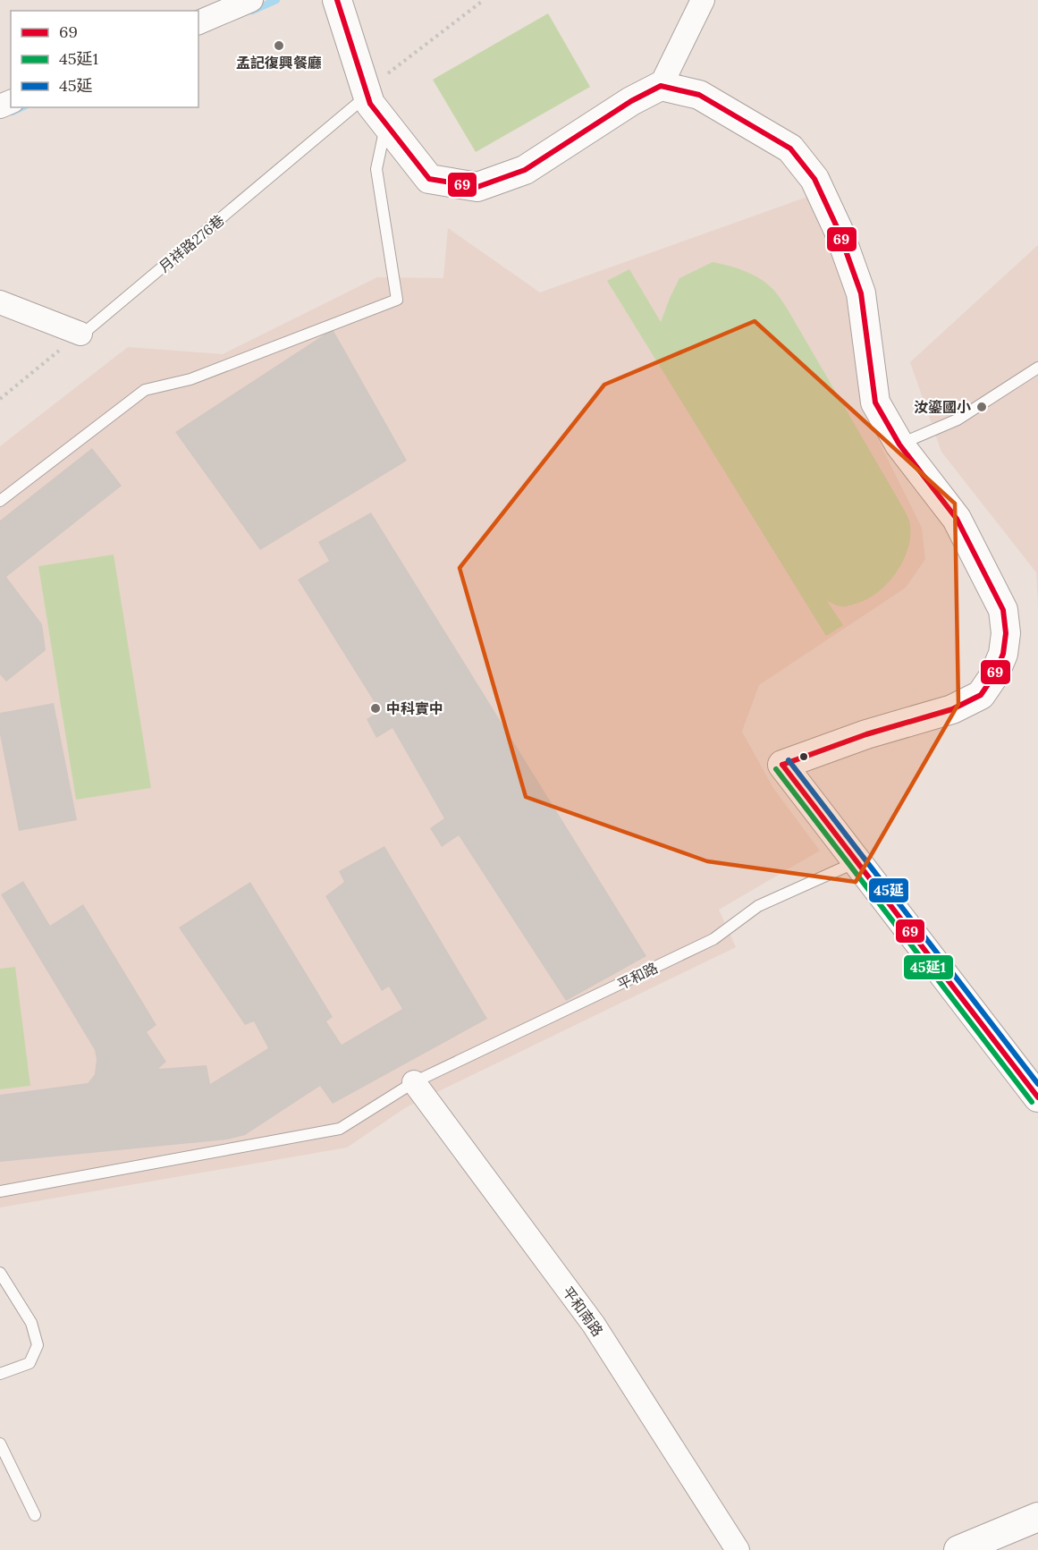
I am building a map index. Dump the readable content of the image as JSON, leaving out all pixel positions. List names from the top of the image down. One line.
{"streets":{"street":["月祥路276巷","平和南路"],"lane":["平和路"]},"crossings":[["平和路","平和南路"]],"places":["孟記復興餐廳","汝鎏國小","中科實中"],"lines":["transit line 69","transit line 45延","transit line 45延1"],"legend":["69","45延1","45延"]}
